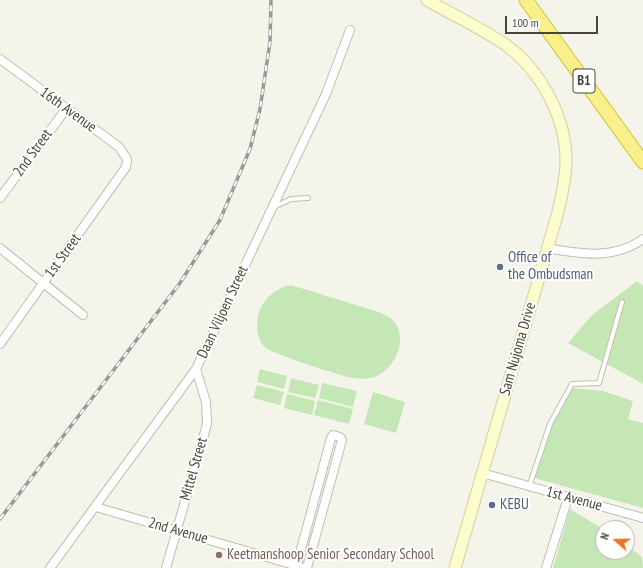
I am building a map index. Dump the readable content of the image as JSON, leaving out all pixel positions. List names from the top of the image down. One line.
{"streets":{"highway":["B1"],"main road":["Sam Nujoma Drive"],"street":["16th Avenue","2nd Street","1st Street","Daan Viljoen Street","Mittel Street","1st Avenue","2nd Avenue"]},"crossings":[["16th Avenue","2nd Street"],["16th Avenue","1st Street"],["Daan Viljoen Street","Mittel Street"],["Daan Viljoen Street","2nd Avenue"],["Sam Nujoma Drive","1st Avenue"],["Mittel Street","2nd Avenue"]],"places":["Office of the Ombudsman","KEBU","Keetmanshoop Senior Secondary School"],"scale_bar":"100 m","north":"left"}
